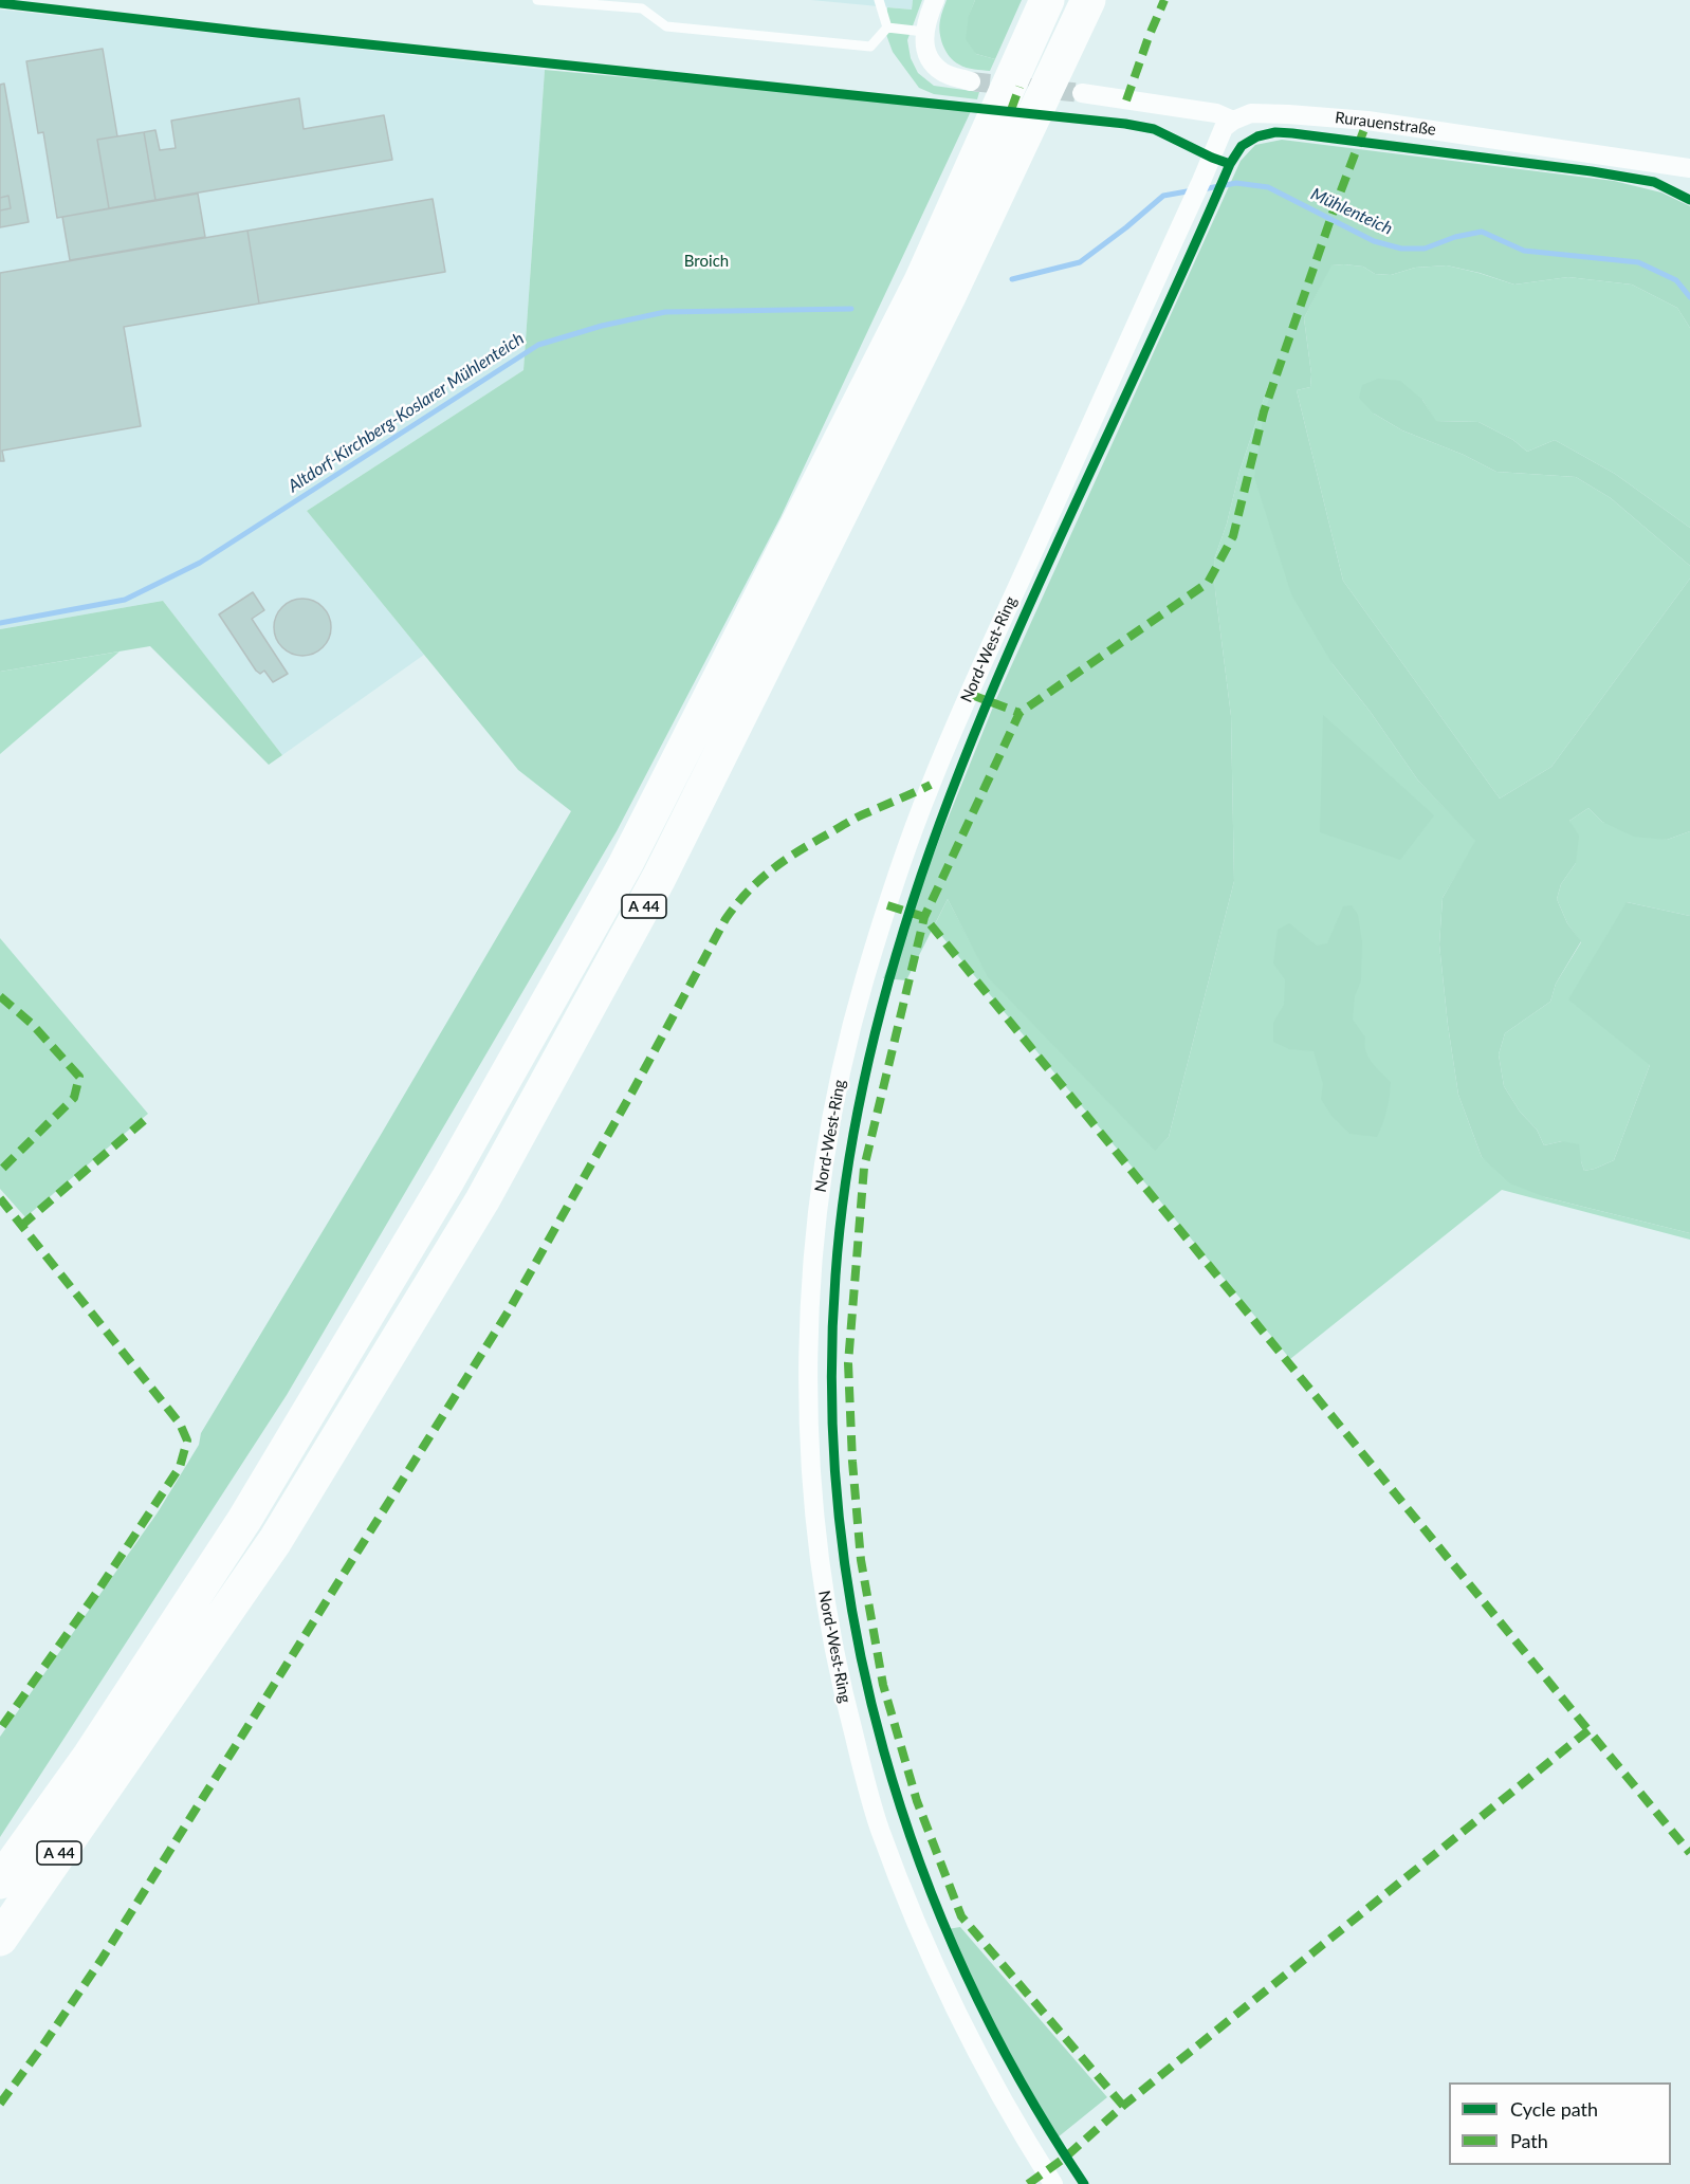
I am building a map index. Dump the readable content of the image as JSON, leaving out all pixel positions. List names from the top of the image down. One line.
{"streets":{"highway":["A 44"],"street":["Rurauenstraße","Nord-West-Ring"]},"crossings":[["Rurauenstraße","Nord-West-Ring"]],"water":["Mühlenteich","Altdorf-Kirchberg-Koslarer Mühlenteich"],"parks":["Broich"],"legend":["Cycle path","Path"]}
